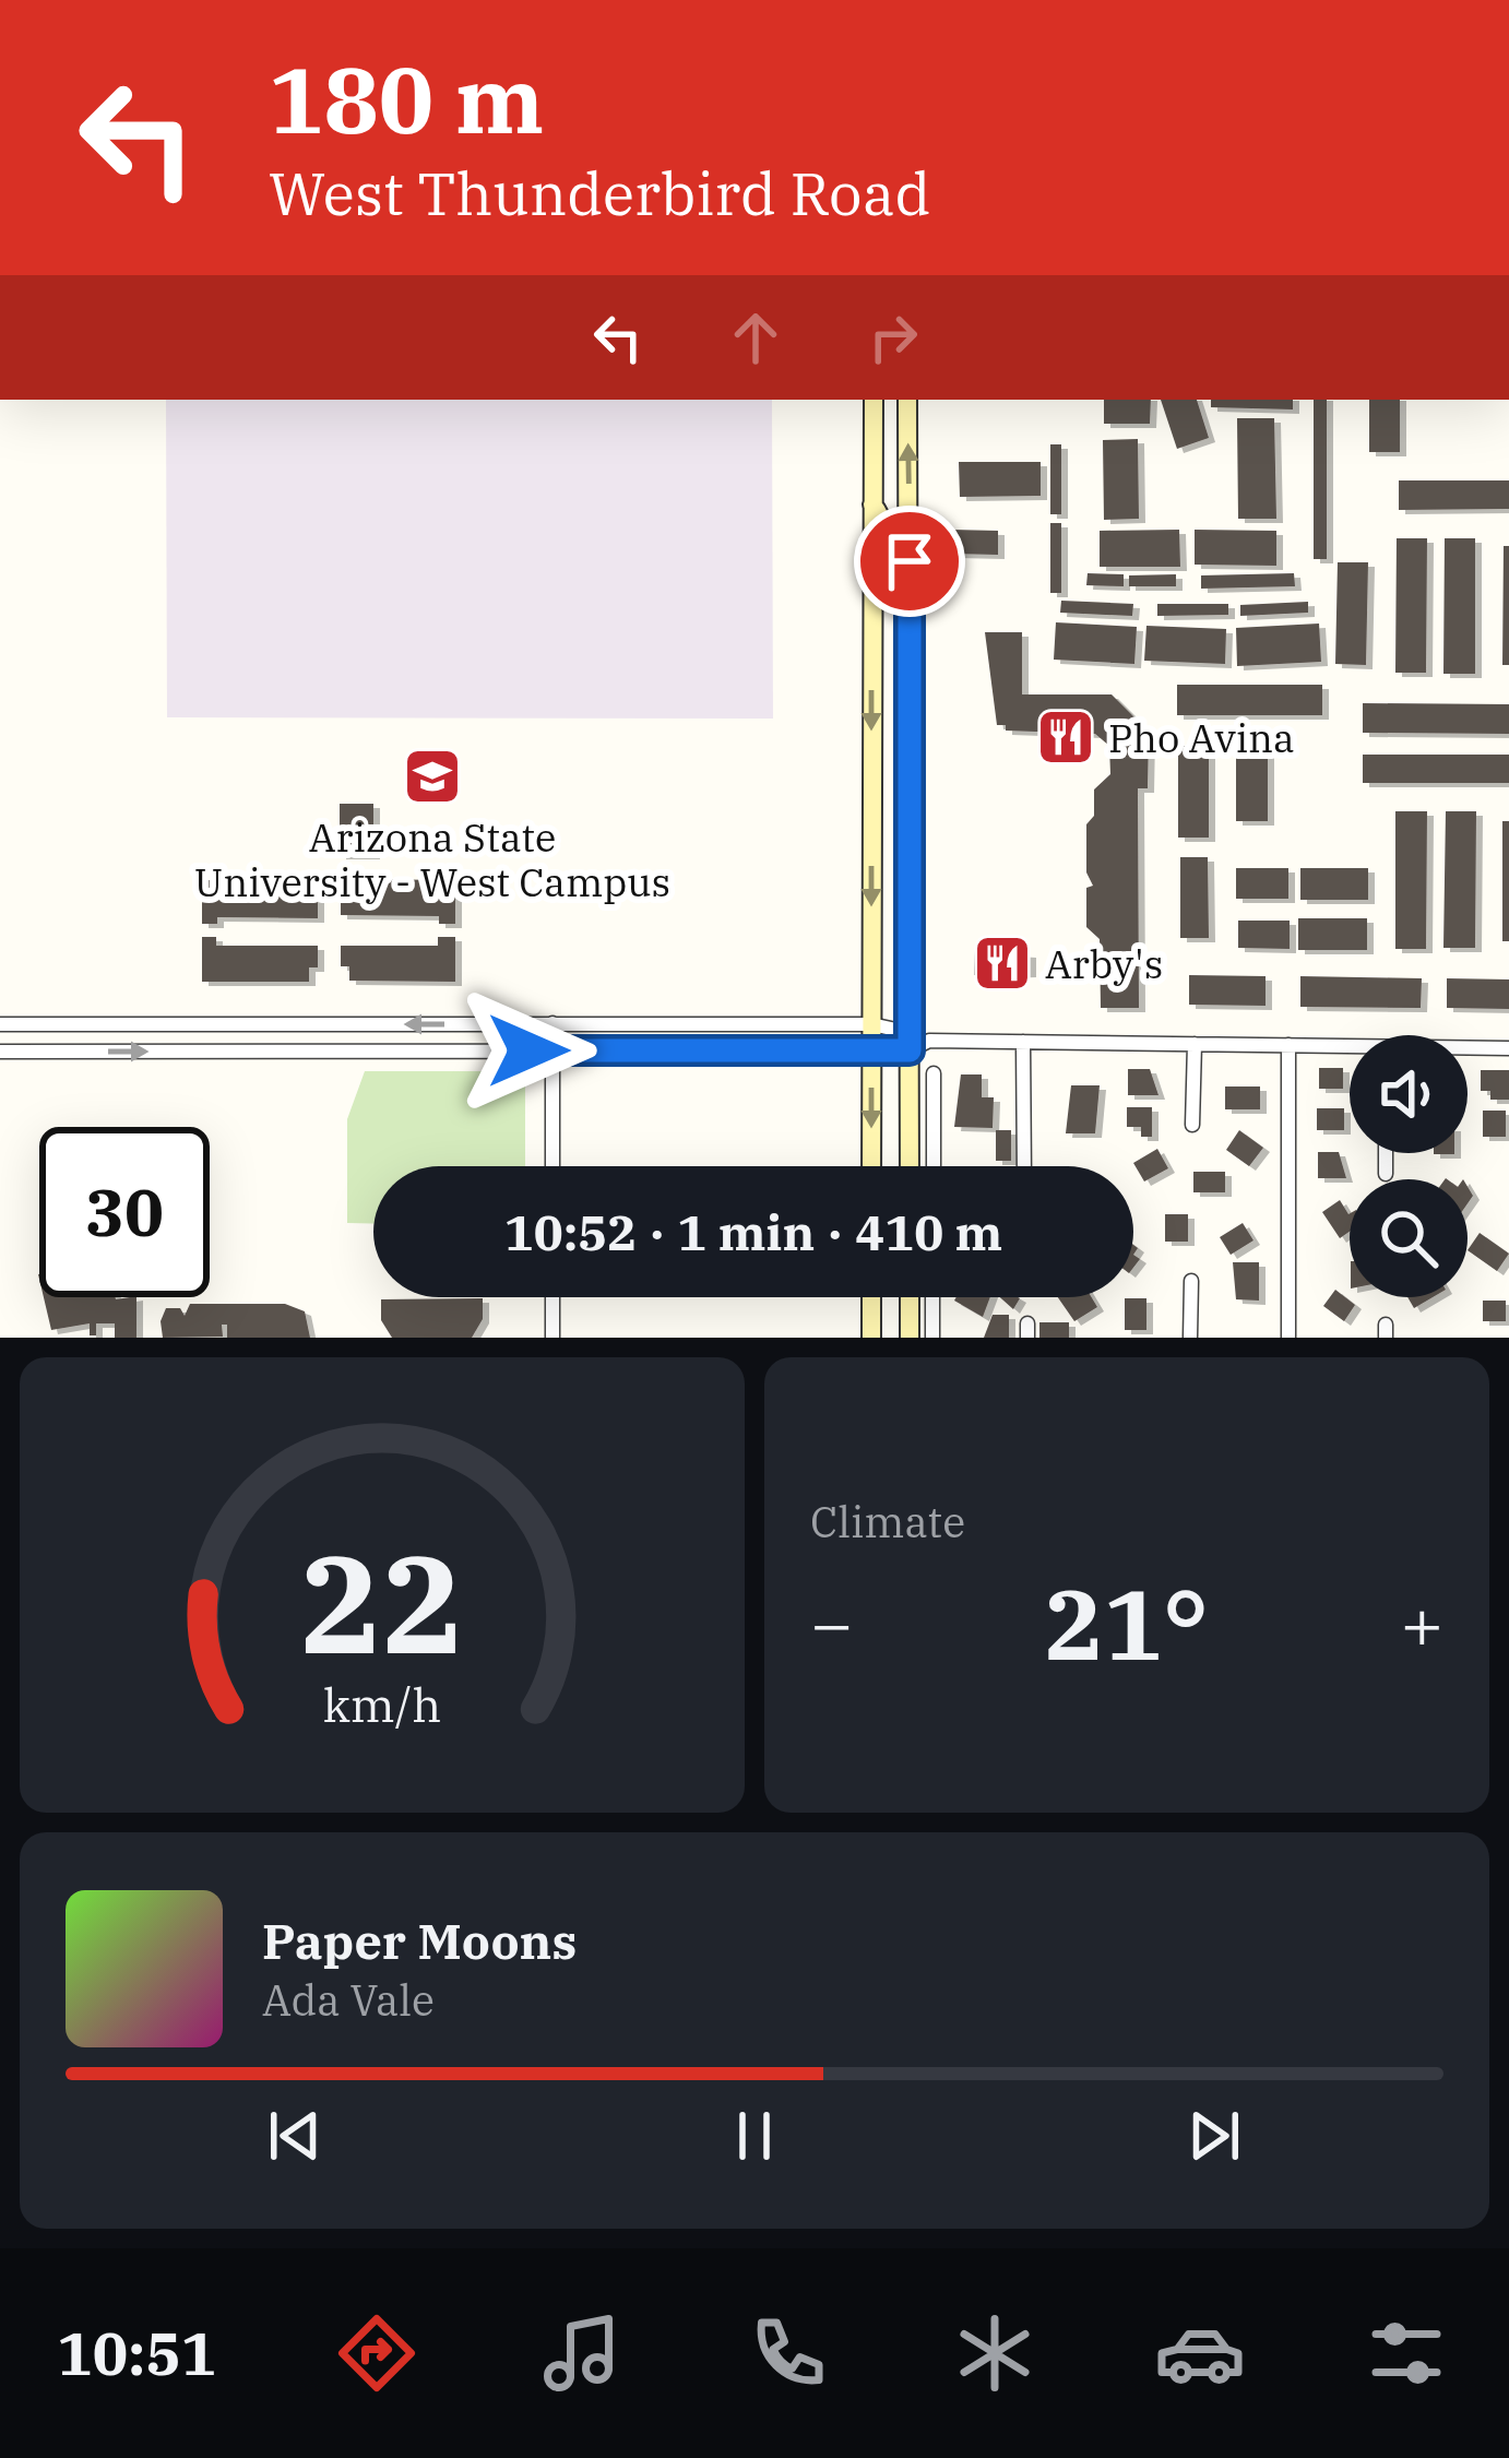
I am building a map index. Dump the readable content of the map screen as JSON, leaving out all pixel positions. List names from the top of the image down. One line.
{"places":{"restaurant":["Pho Avina","Arby's"],"school or university":["Arizona State University - West Campus"]},"page":{"turn":["180 m","West Thunderbird Road"],"limit":"30","trip":"10:52 · 1 min · 410 m","tile":"Climate","heat":["−","21°","+"],"song":["Paper Moons","Ada Vale"],"tabs":"10:51","gauge":["22","km/h"]}}
